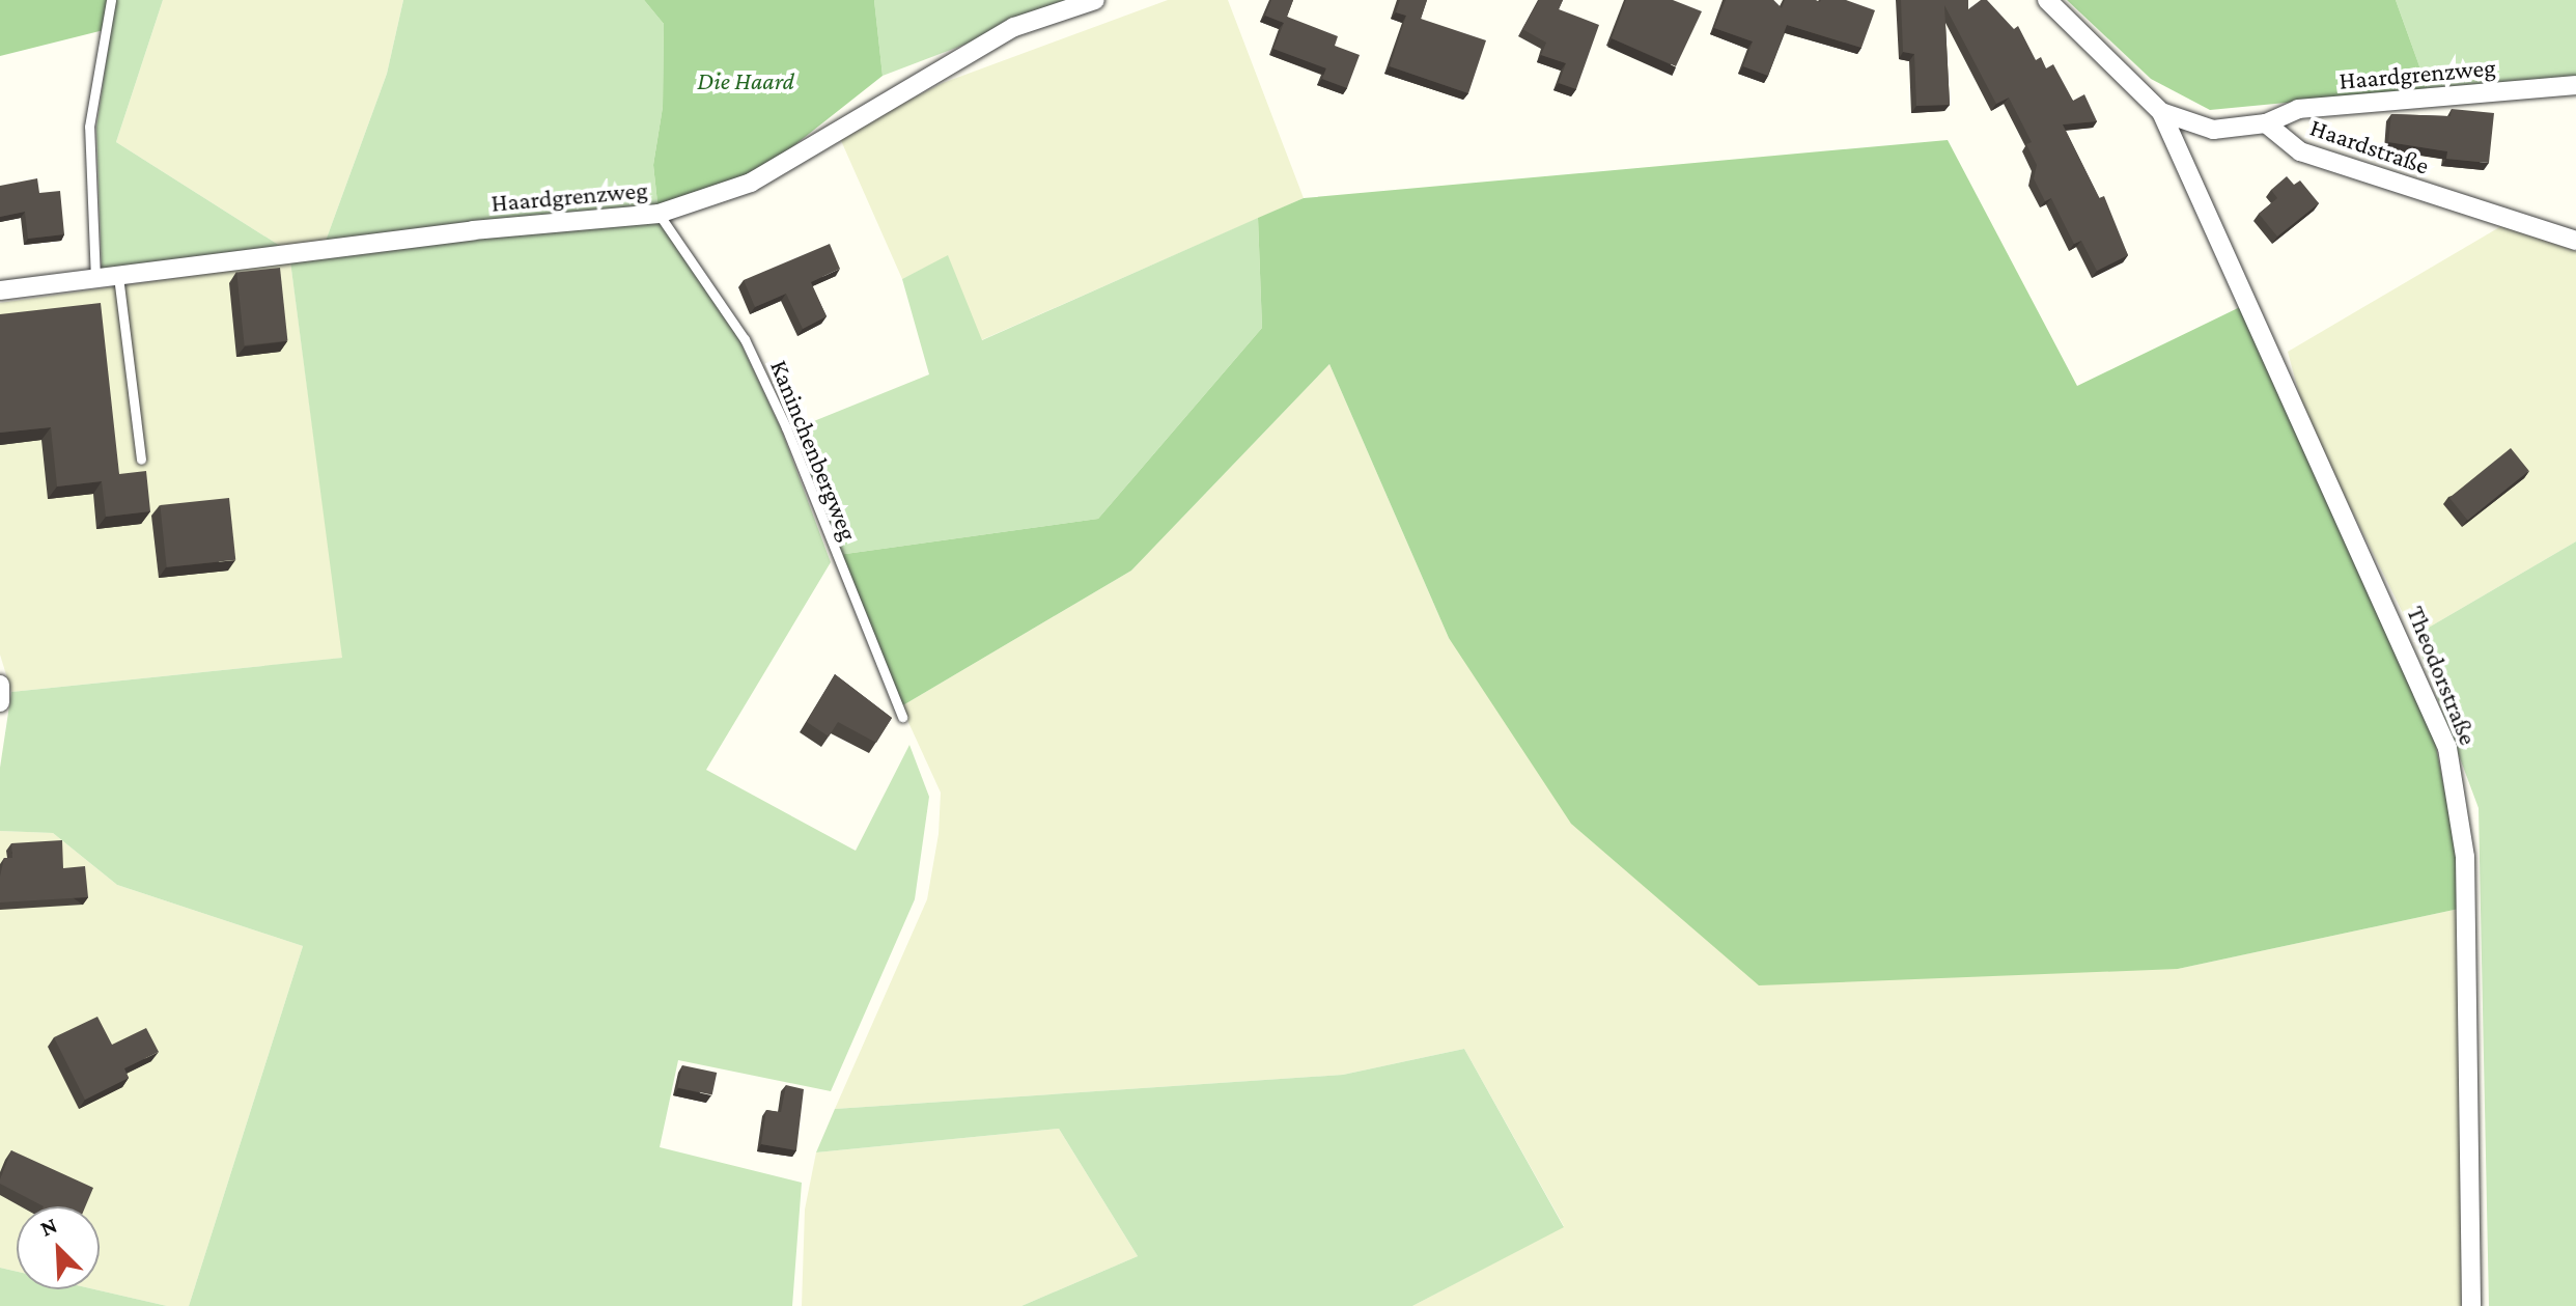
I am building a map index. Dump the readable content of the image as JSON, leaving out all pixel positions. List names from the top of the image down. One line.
{"streets":{"street":["Haardgrenzweg","Haardstraße","Theodorstraße"],"lane":["Kaninchenbergweg"]},"crossings":[["Haardgrenzweg","Haardstraße"],["Haardgrenzweg","Kaninchenbergweg"]],"parks":["Die Haard"],"north":"top left"}
